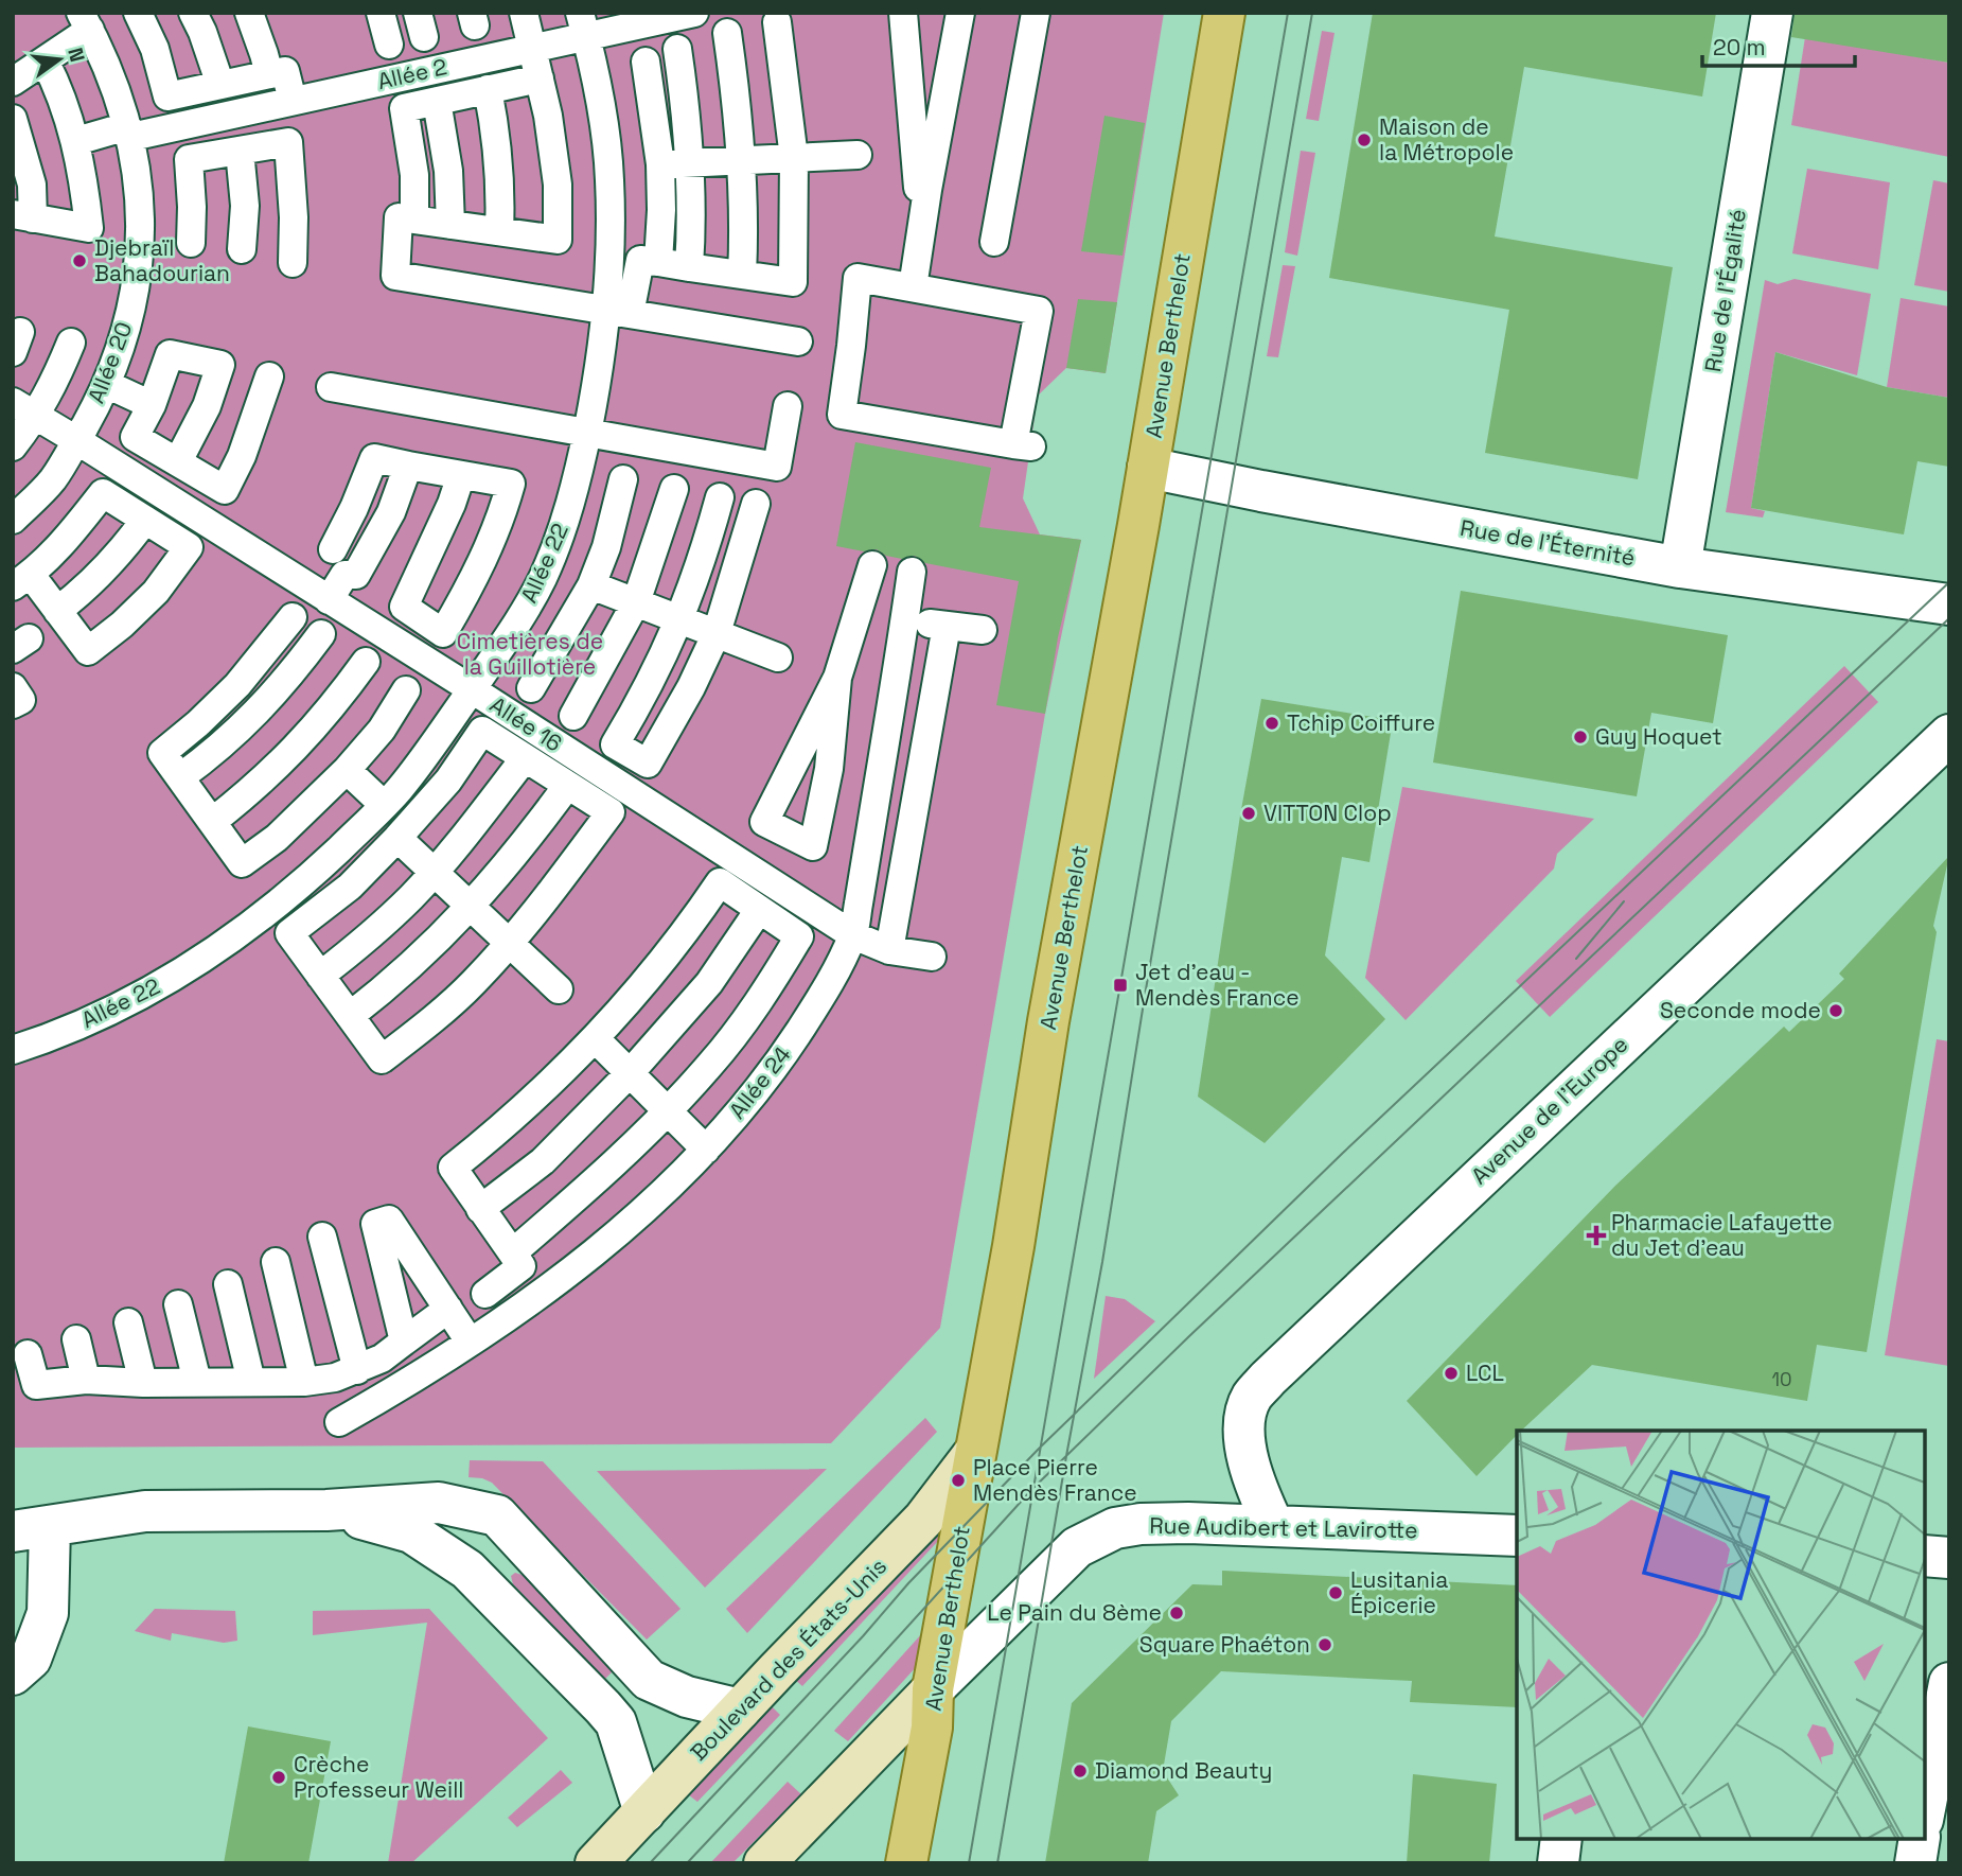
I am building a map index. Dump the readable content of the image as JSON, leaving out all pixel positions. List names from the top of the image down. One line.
{"streets":{"main road":["Avenue Berthelot","Boulevard des États-Unis"],"street":["Rue de l'Égalité","Rue de l'Éternité","Avenue de l'Europe","Rue Audibert et Lavirotte"],"lane":["Allée 2","Allée 20","Allée 22","Allée 16","Allée 24"]},"crossings":[["Allée 2","Allée 20"],["Allée 2","Allée 22"],["Rue de l'Égalité","Rue de l'Éternité"],["Avenue Berthelot","Rue de l'Éternité"],["Avenue Berthelot","Rue Audibert et Lavirotte"],["Avenue Berthelot","Boulevard des États-Unis"],["Allée 20","Allée 16"],["Allée 22","Allée 16"],["Allée 16","Allée 24"],["Avenue de l'Europe","Rue Audibert et Lavirotte"]],"parks":["Cimetières de la Guillotière"],"places":{"other":["Maison de la Métropole","Djebraïl Bahadourian","Tchip Coiffure","Guy Hoquet","VITTON Clop","Seconde mode","LCL","Place Pierre Mendès France","Lusitania Épicerie","Le Pain du 8ème","Square Phaéton","Diamond Beauty","Crèche Professeur Weill"],"transit":["Jet d'eau - Mendès France"],"health":["Pharmacie Lafayette du Jet d'eau"]},"house_numbers":["10"],"scale_bar":"20 m","north":"right"}
